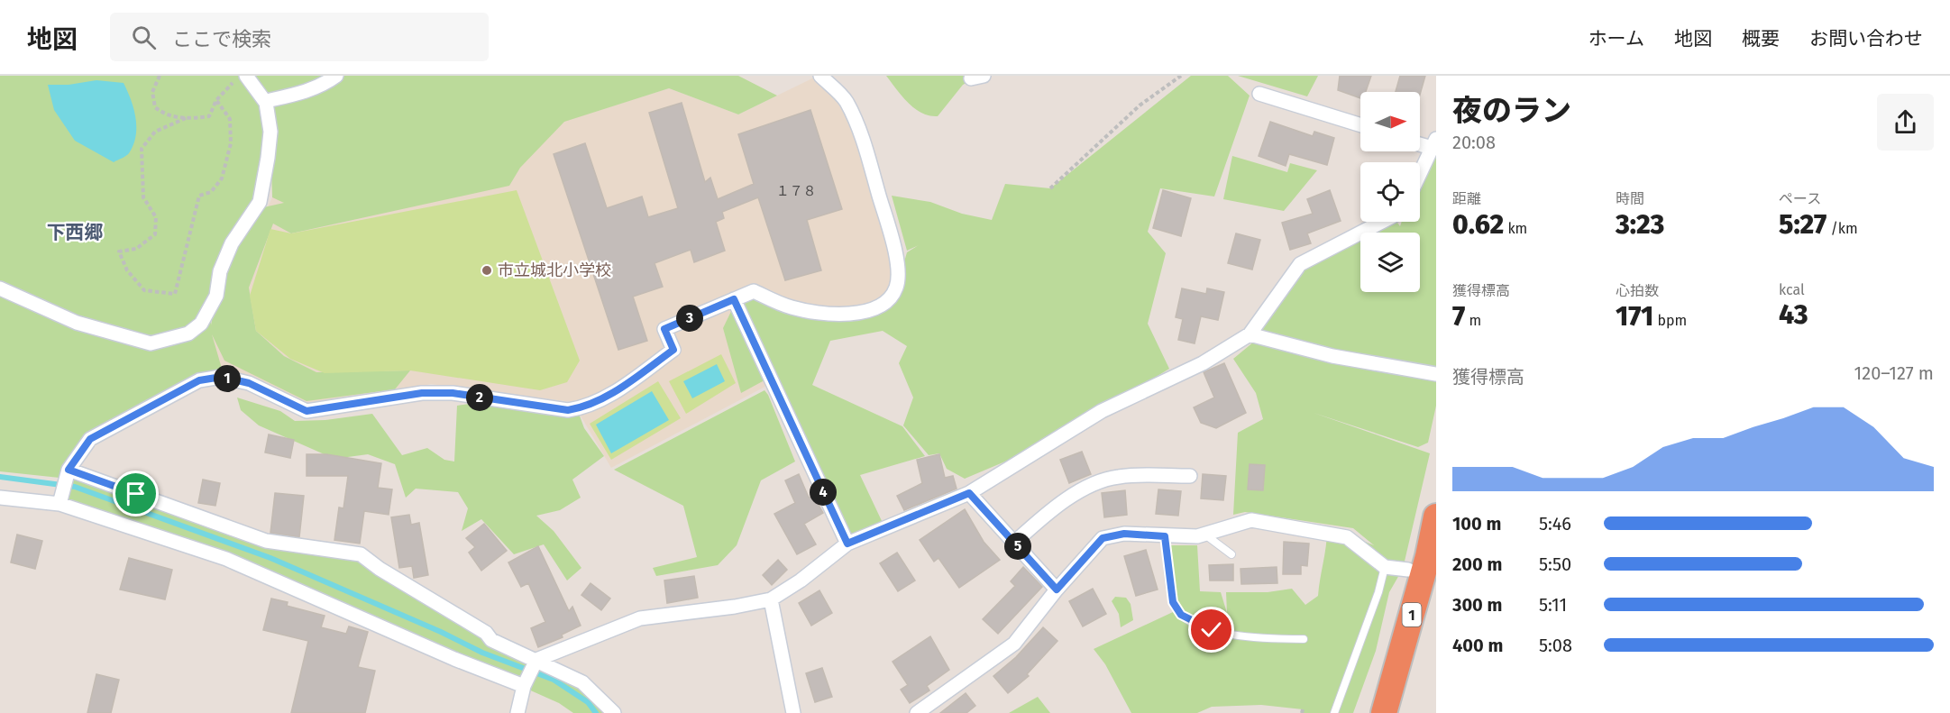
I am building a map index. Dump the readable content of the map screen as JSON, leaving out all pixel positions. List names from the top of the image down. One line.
{"streets":{"highway":["1"]},"districts":["下西郷"],"places":["市立城北小学校"],"house_numbers":["１７８"],"north":"right","page":{"header":"地図","search":"ここで検索","nav":["ホーム","地図","概要","お問い合わせ"],"heading":["夜のラン","20:08"],"stats":[["距離","0.62 km"],["時間","3:23"],["ペース","5:27 /km"],["獲得標高","7 m"],["心拍数","171 bpm"],["kcal","43"]],"pins":["3","1","2","4","5"],"chart":["獲得標高","120–127 m"],"list":[{"name":"100 m","note":"5:46"},{"name":"200 m","note":"5:50"},{"name":"300 m","note":"5:11"},{"name":"400 m","note":"5:08"}]}}
